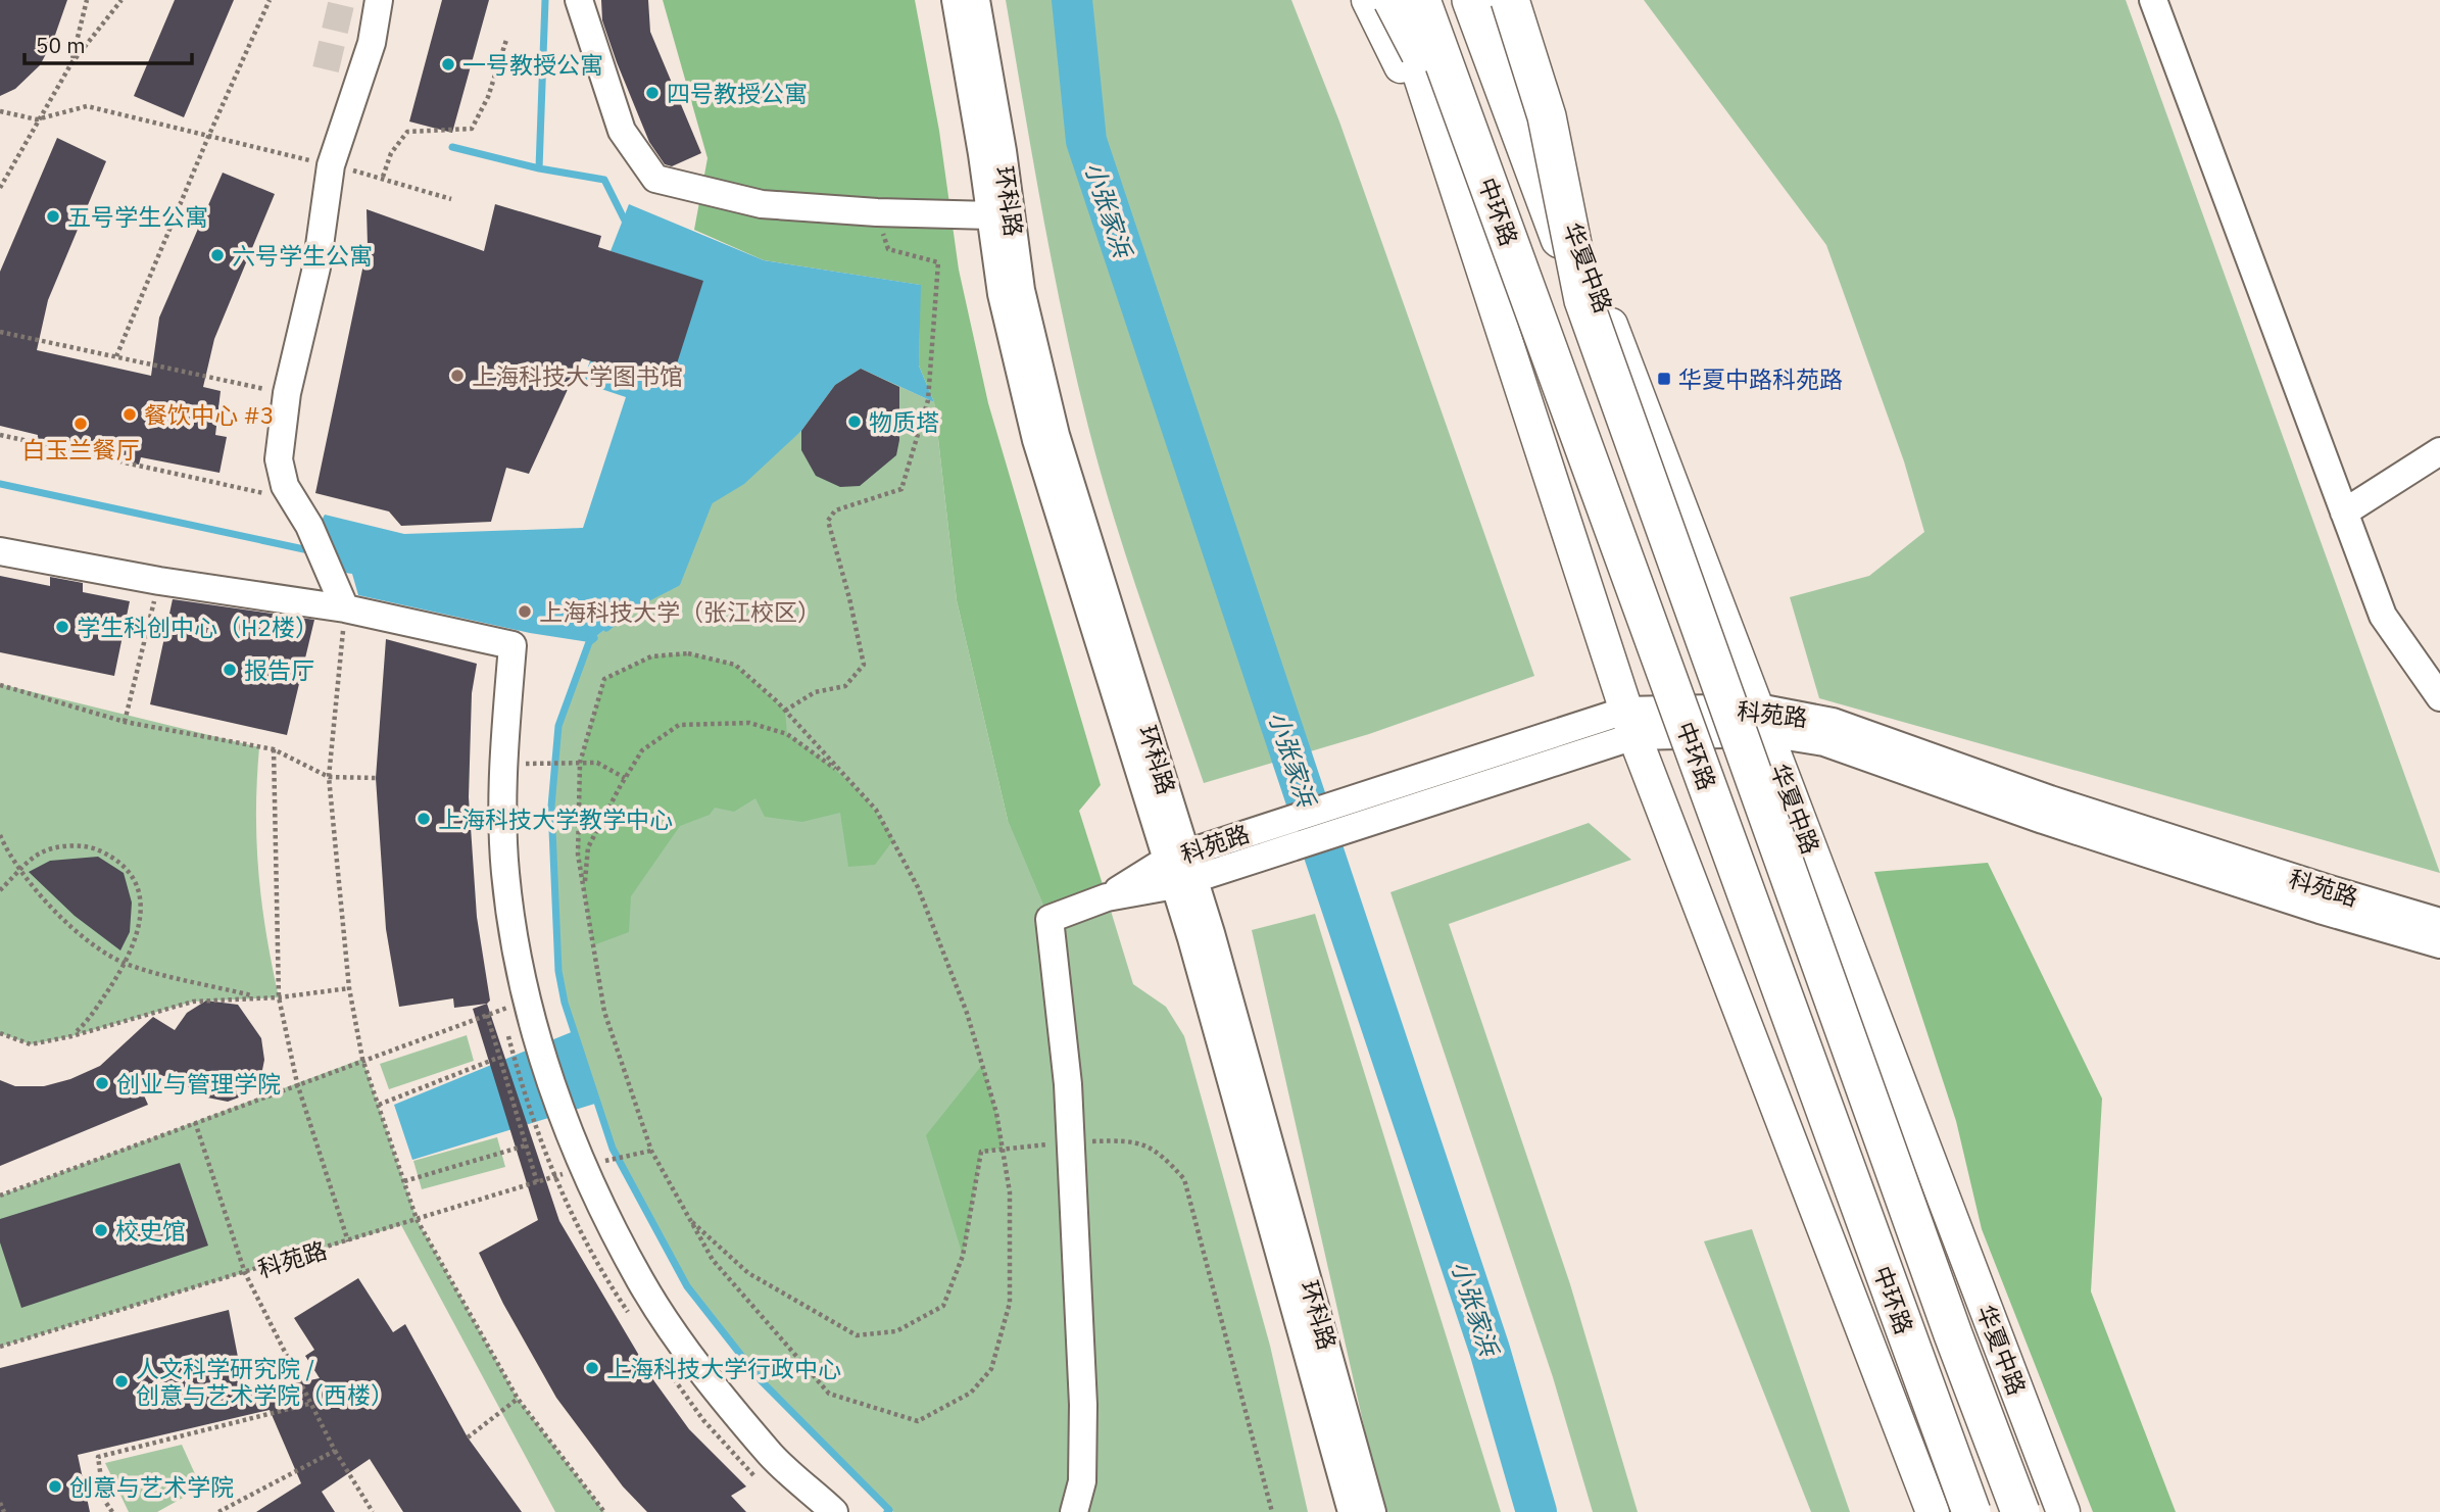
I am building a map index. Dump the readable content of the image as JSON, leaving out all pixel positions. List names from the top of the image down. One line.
{"streets":{"highway":["中环路"],"main road":["华夏中路"],"street":["环科路","科苑路"]},"crossings":[["环科路","科苑路"],["华夏中路","科苑路"]],"water":["小张家浜"],"places":{"other":["一号教授公寓","四号教授公寓","五号学生公寓","六号学生公寓","上海科技大学图书馆","餐饮中心 #3","物质塔","白玉兰餐厅","上海科技大学（张江校区）","学生科创中心（H2楼）","报告厅","上海科技大学教学中心","创业与管理学院","校史馆","上海科技大学行政中心","人文科学研究院 / 创意与艺术学院（西楼）","创意与艺术学院"],"transit":["华夏中路科苑路"]},"scale_bar":"50 m"}
